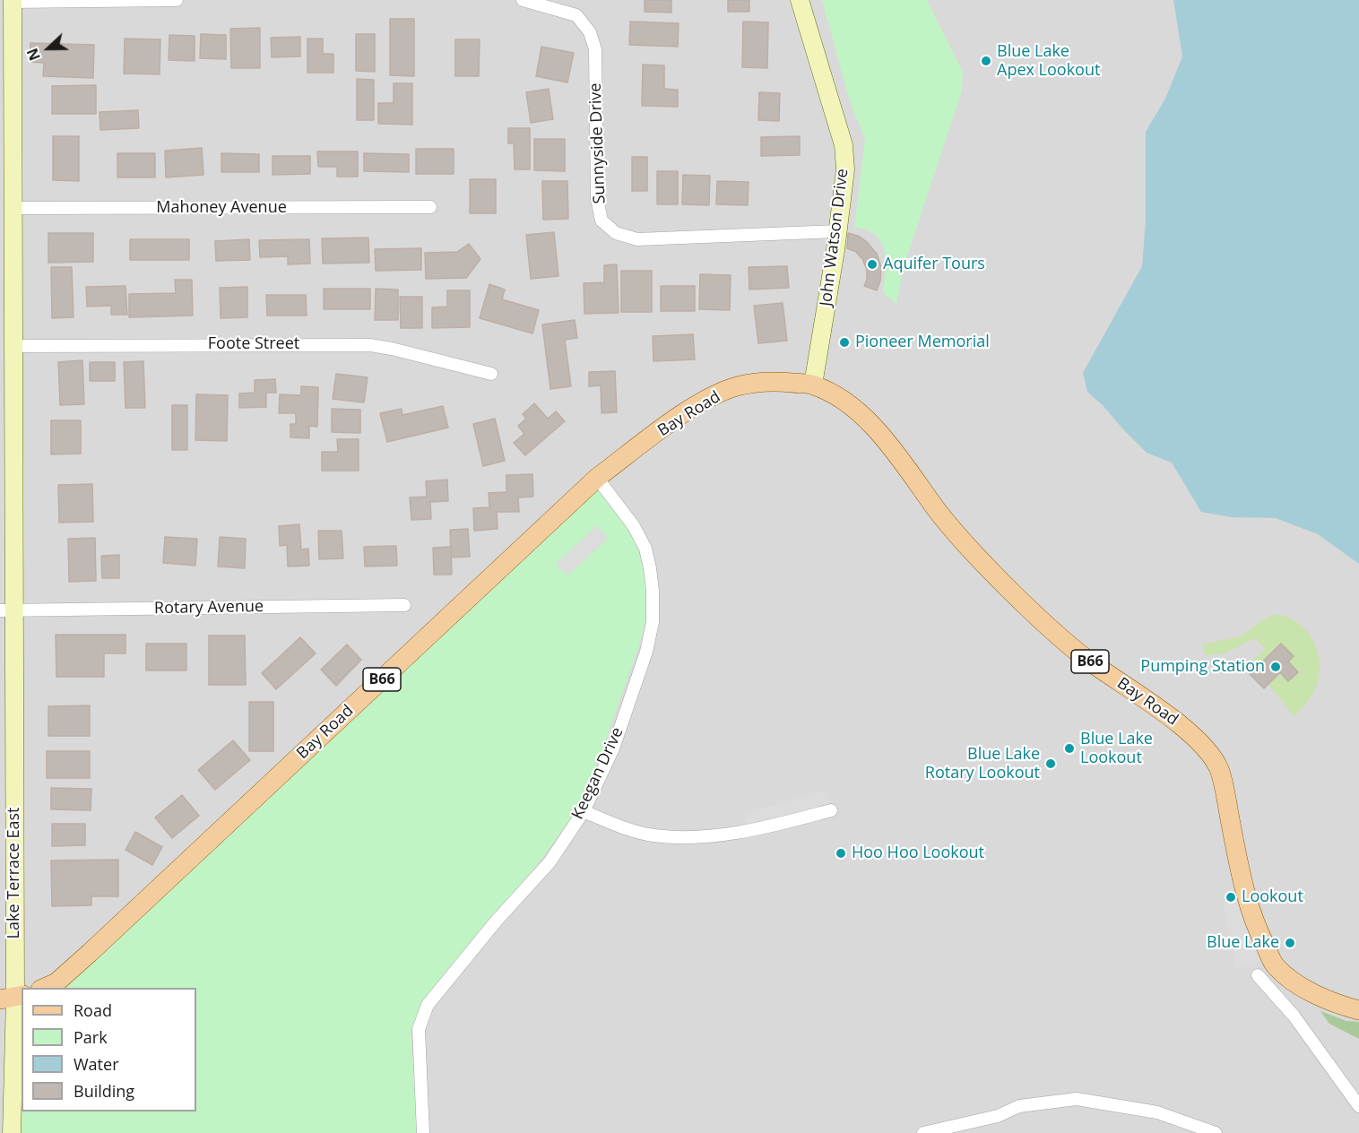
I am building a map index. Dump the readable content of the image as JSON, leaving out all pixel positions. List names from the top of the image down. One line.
{"streets":{"main road":["Bay Road","B66"],"street":["Sunnyside Drive","Mahoney Avenue","John Watson Drive","Foote Street","Rotary Avenue","Keegan Drive","Lake Terrace East"]},"crossings":[["Sunnyside Drive","John Watson Drive"],["Mahoney Avenue","Lake Terrace East"],["John Watson Drive","Bay Road"],["Foote Street","Lake Terrace East"],["Bay Road","Keegan Drive"],["Rotary Avenue","Lake Terrace East"]],"places":["Blue Lake Apex Lookout","Aquifer Tours","Pioneer Memorial","Pumping Station","Blue Lake Lookout","Blue Lake Rotary Lookout","Hoo Hoo Lookout","Lookout","Blue Lake"],"legend":["Road","Park","Water","Building"],"north":"left"}
